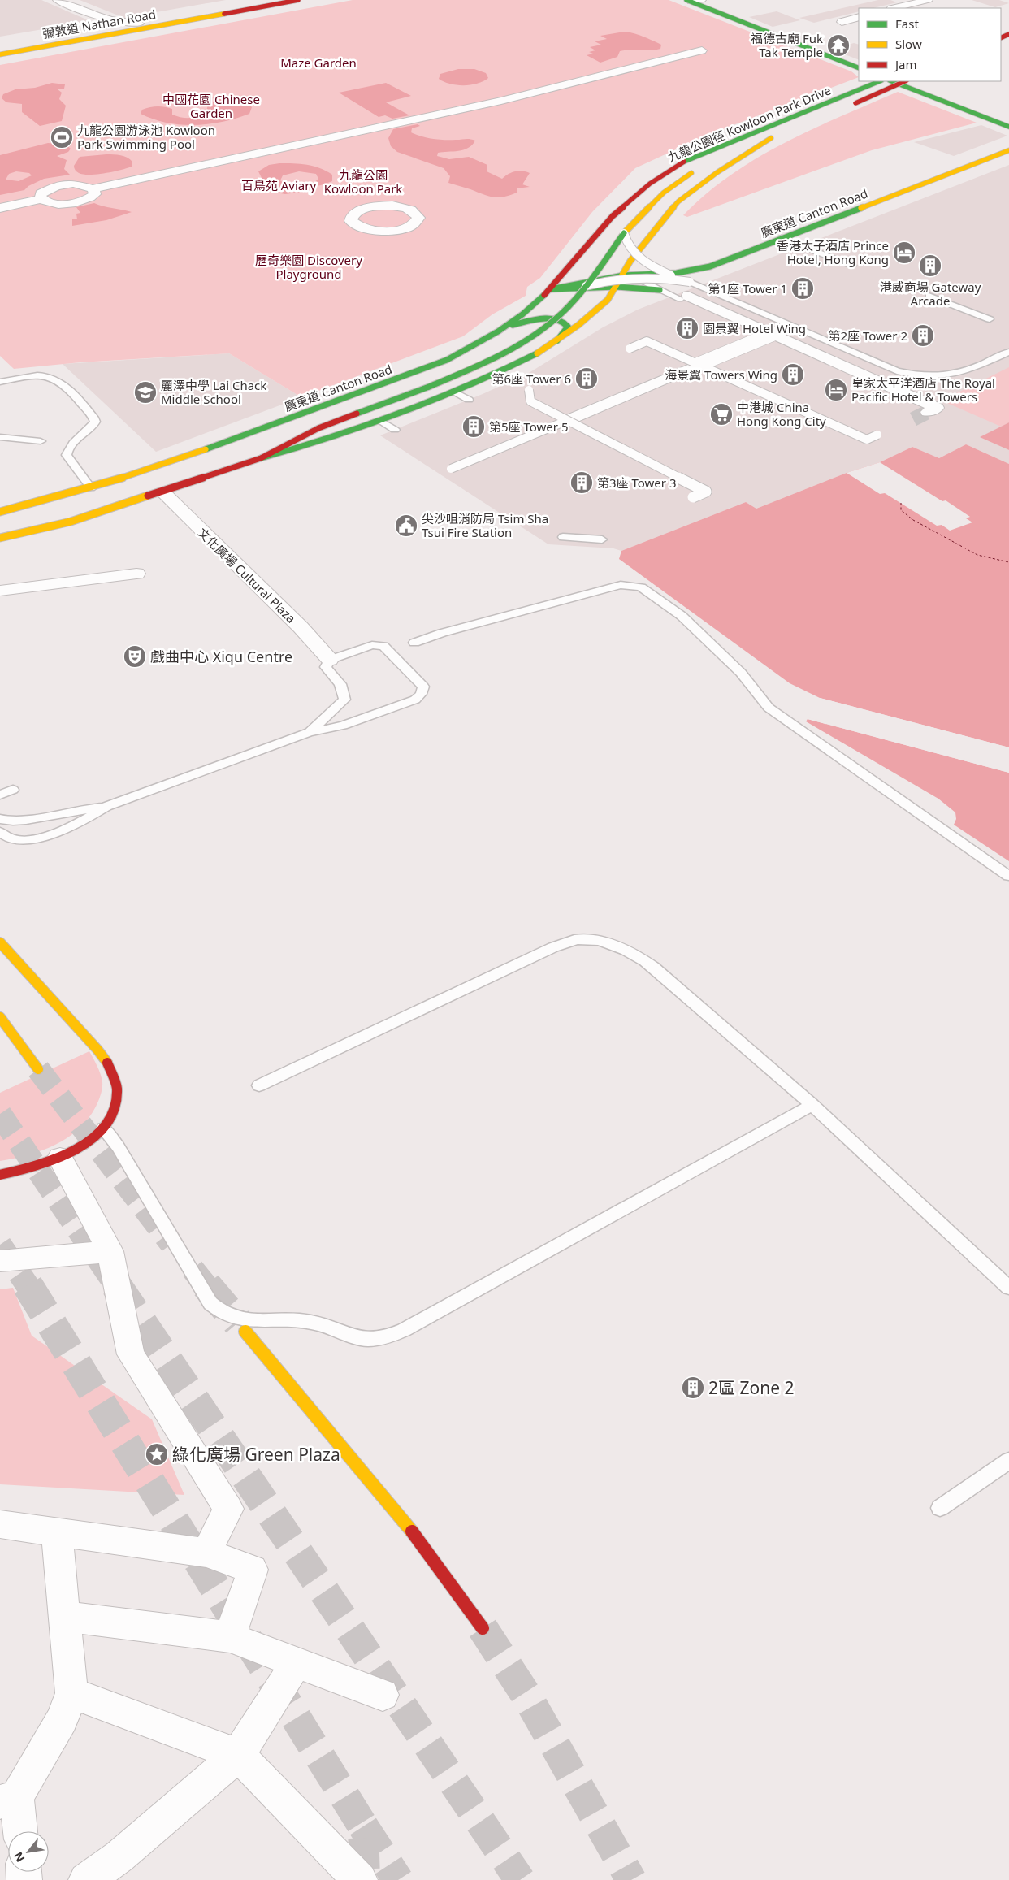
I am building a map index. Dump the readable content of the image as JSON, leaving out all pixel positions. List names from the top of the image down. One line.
{"streets":{"main road":["彌敦道 Nathan Road","九龍公園徑 Kowloon Park Drive","廣東道 Canton Road"],"street":["文化廣場 Cultural Plaza"]},"crossings":[["九龍公園徑 Kowloon Park Drive","廣東道 Canton Road"]],"parks":["Maze Garden","中國花園 Chinese Garden","九龍公園 Kowloon Park","百鳥苑 Aviary","歷奇樂園 Discovery Playground"],"places":{"temple":["福德古廟 Fuk Tak Temple"],"sports":["九龍公園游泳池 Kowloon Park Swimming Pool"],"hotel":["香港太子酒店 Prince Hotel, Hong Kong","皇家太平洋酒店 The Royal Pacific Hotel & Towers"],"building":["港威商場 Gateway Arcade","第1座 Tower 1","園景翼 Hotel Wing","第2座 Tower 2","海景翼 Towers Wing","第6座 Tower 6","第5座 Tower 5","第3座 Tower 3","2區 Zone 2"],"school or university":["麗澤中學 Lai Chack Middle School"],"supermarket":["中港城 China Hong Kong City"],"public building":["尖沙咀消防局 Tsim Sha Tsui Fire Station"],"theatre":["戲曲中心 Xiqu Centre"],"place":["綠化廣場 Green Plaza"]},"legend":["Fast","Slow","Jam"],"north":"bottom left"}
